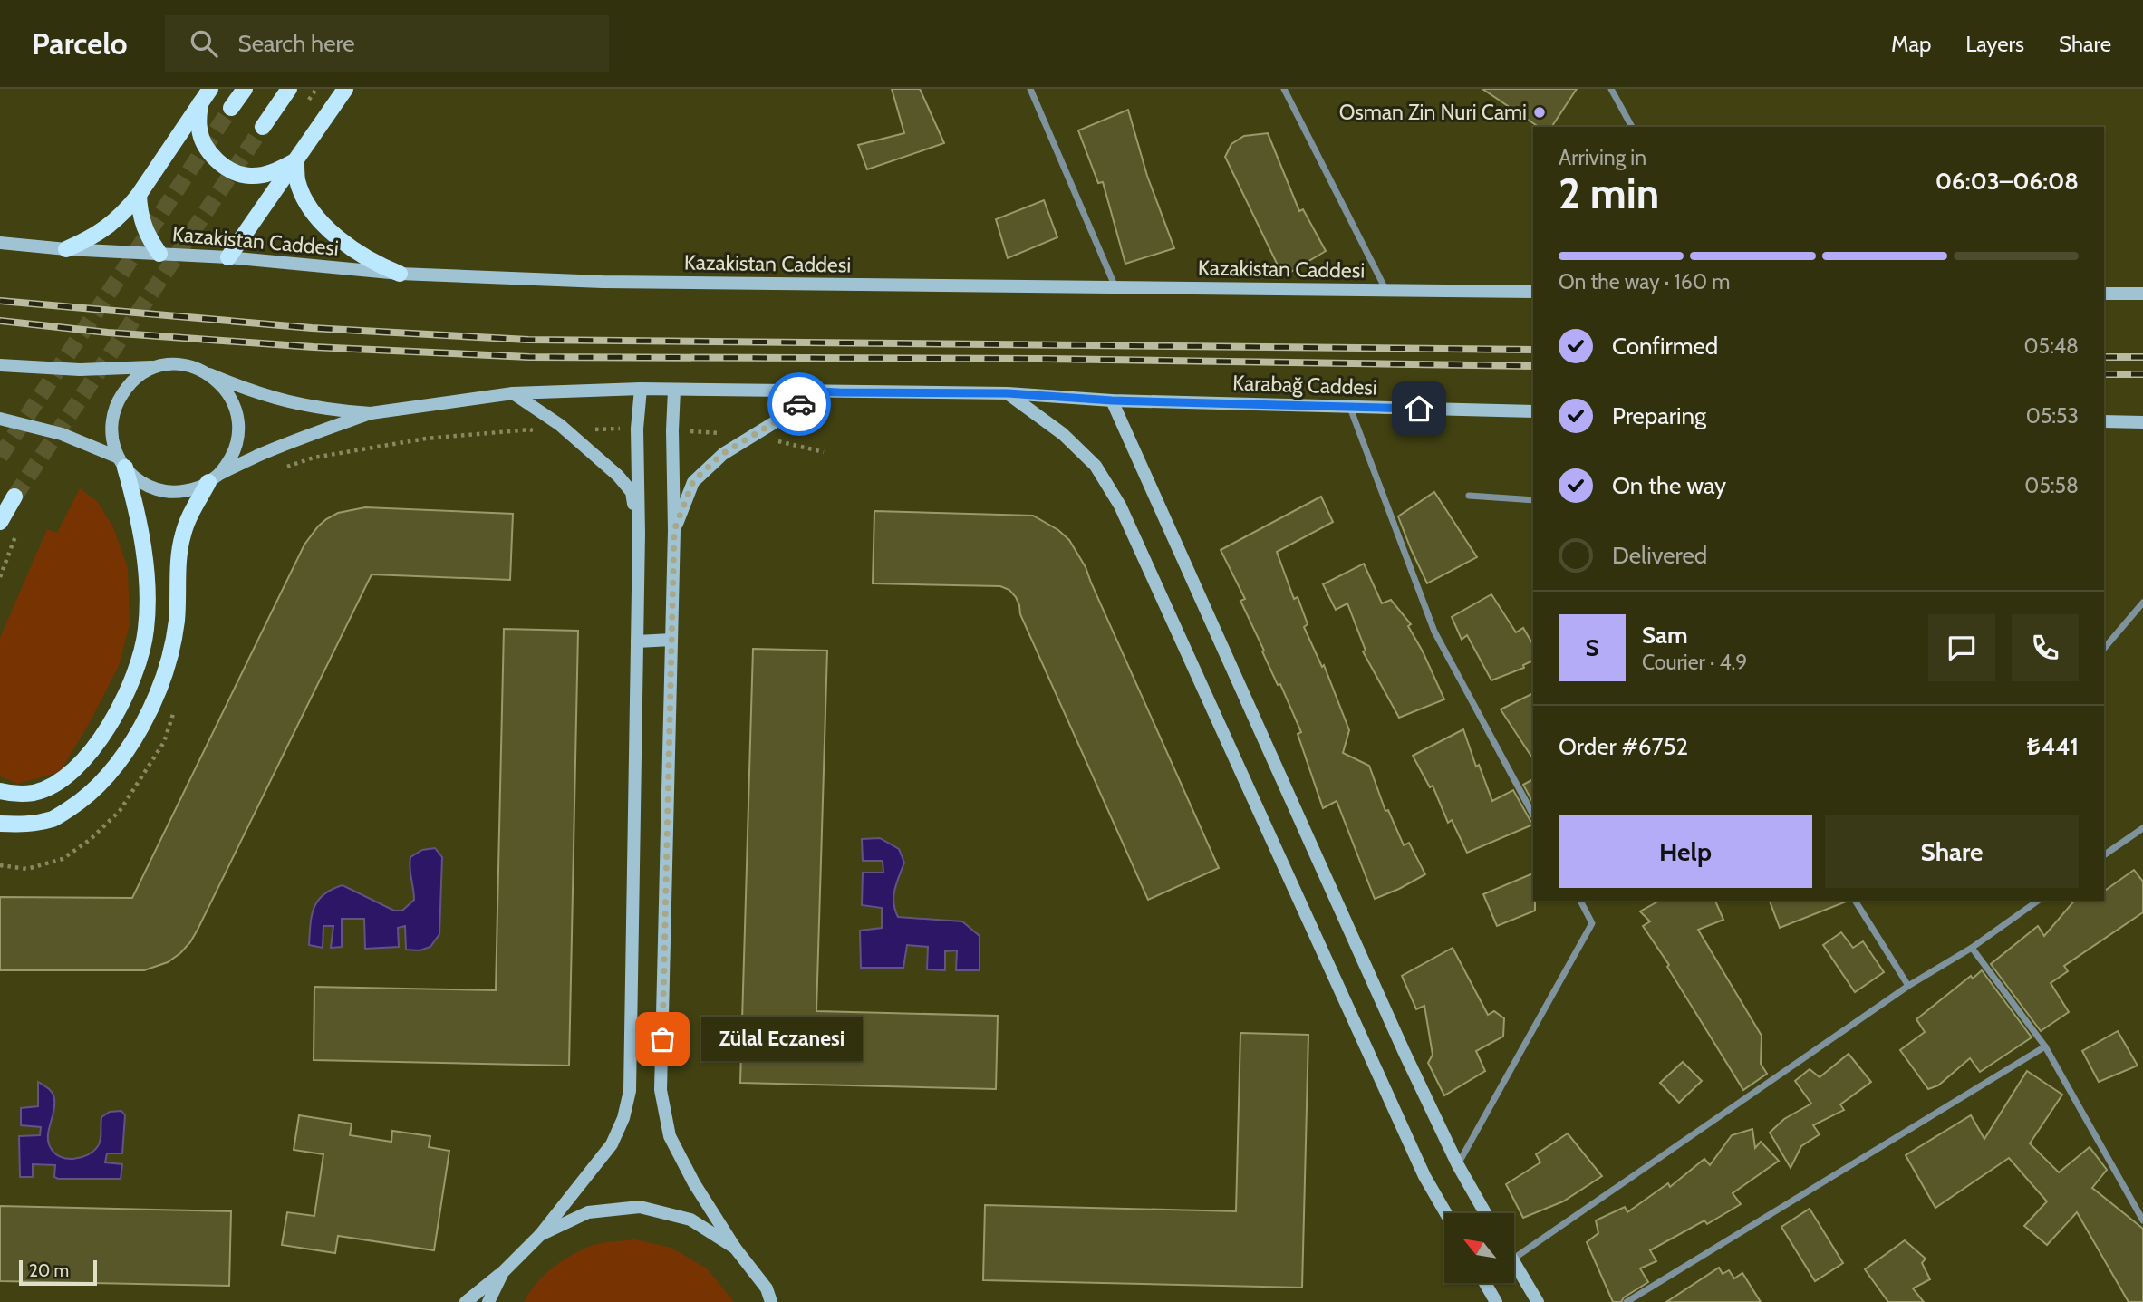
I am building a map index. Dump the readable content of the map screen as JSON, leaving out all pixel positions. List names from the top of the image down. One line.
{"streets":{"main road":["Kazakistan Caddesi","Karabağ Caddesi"]},"places":["Osman Zin Nuri Cami","Zülal Eczanesi"],"scale_bar":"20 m","north":"top left","page":{"header":"Parcelo","search":"Search here","nav":["Map","Layers","Share"],"heading":["2 min","Arriving in","06:03–06:08"],"panel":["Sam","Courier · 4.9","Order #6752","₺441"],"bar":"On the way · 160 m","list":[["Confirmed","05:48"],["Preparing","05:53"],["On the way","05:58"],"Delivered"],"round":"S","buttons":["Help","Share"],"bubble":"Zülal Eczanesi","scale":"20 m"}}
